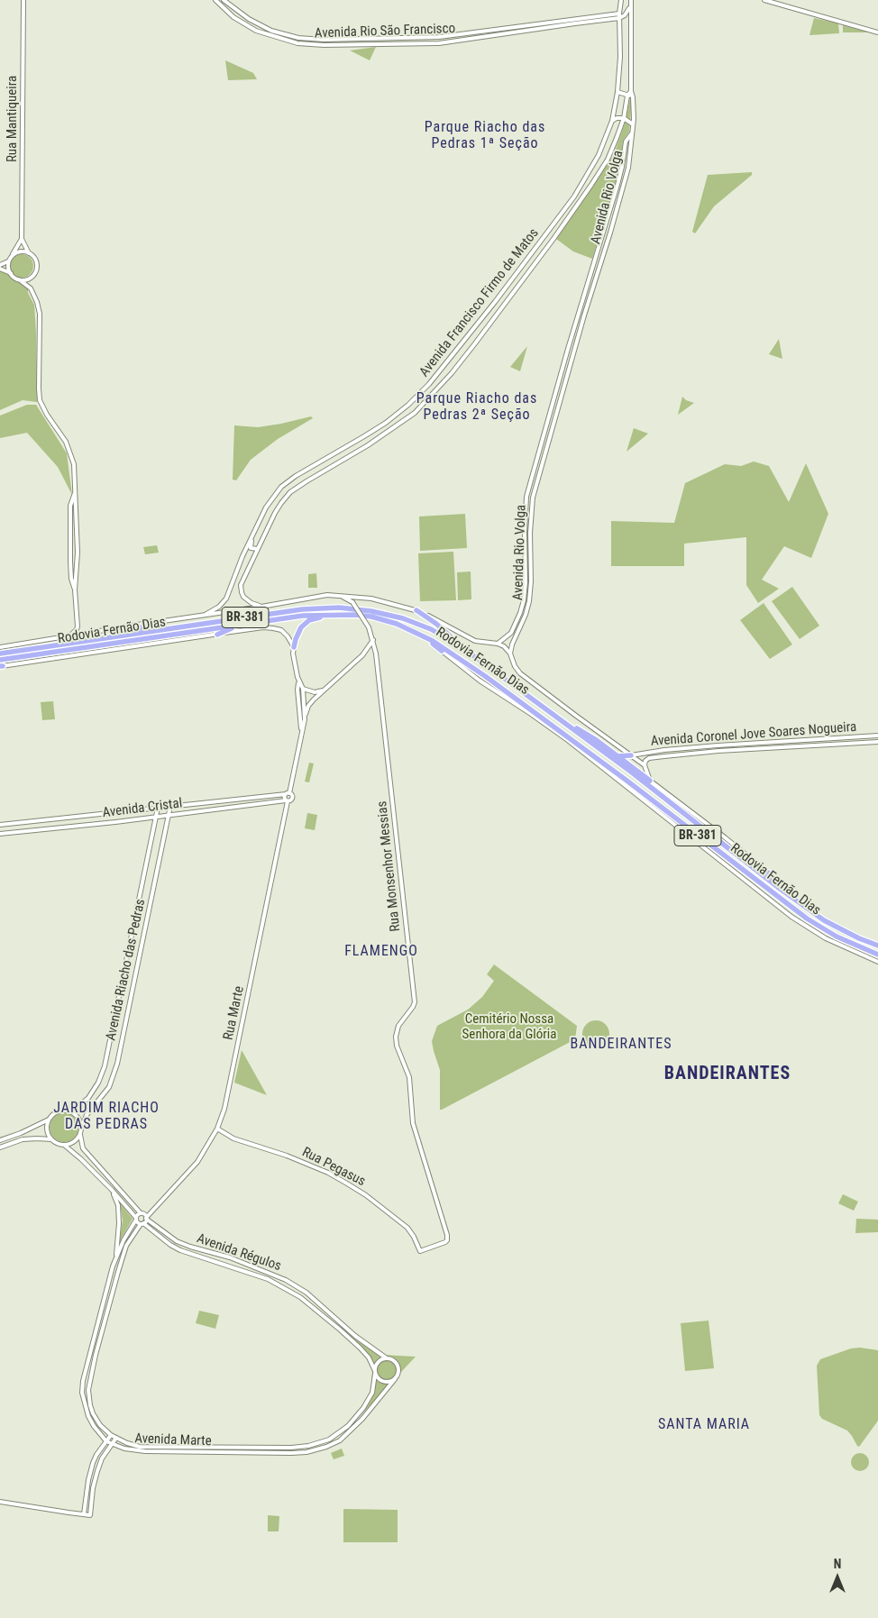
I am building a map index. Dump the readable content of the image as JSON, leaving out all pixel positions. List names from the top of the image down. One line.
{"streets":{"highway":["BR-381","Rodovia Fernão Dias"],"street":["Avenida Rio São Francisco","Rua Mantiqueira","Avenida Rio Volga","Avenida Francisco Firmo de Matos","Avenida Coronel Jove Soares Nogueira","Avenida Cristal","Rua Monsenhor Messias","Avenida Riacho das Pedras","Rua Marte","Rua Pegasus","Avenida Régulos","Avenida Marte"]},"crossings":[["Avenida Rio São Francisco","Avenida Francisco Firmo de Matos"],["Avenida Rio Volga","Rodovia Fernão Dias"],["Avenida Francisco Firmo de Matos","BR-381"],["BR-381","Rodovia Fernão Dias"],["BR-381","Rua Monsenhor Messias"],["Rodovia Fernão Dias","Avenida Coronel Jove Soares Nogueira"],["Rodovia Fernão Dias","Rua Monsenhor Messias"],["Avenida Cristal","Avenida Riacho das Pedras"],["Avenida Cristal","Rua Marte"],["Rua Monsenhor Messias","Rua Pegasus"],["Avenida Riacho das Pedras","Avenida Régulos"],["Rua Marte","Rua Pegasus"],["Rua Marte","Avenida Régulos"],["Rua Marte","Avenida Marte"],["Avenida Régulos","Avenida Marte"]],"districts":["Parque Riacho das Pedras 1ª Seção","Parque Riacho das Pedras 2ª Seção","FLAMENGO","BANDEIRANTES","BANDEIRANTES","JARDIM RIACHO DAS PEDRAS","SANTA MARIA"],"parks":["Cemitério Nossa Senhora da Glória"],"north":"top"}
